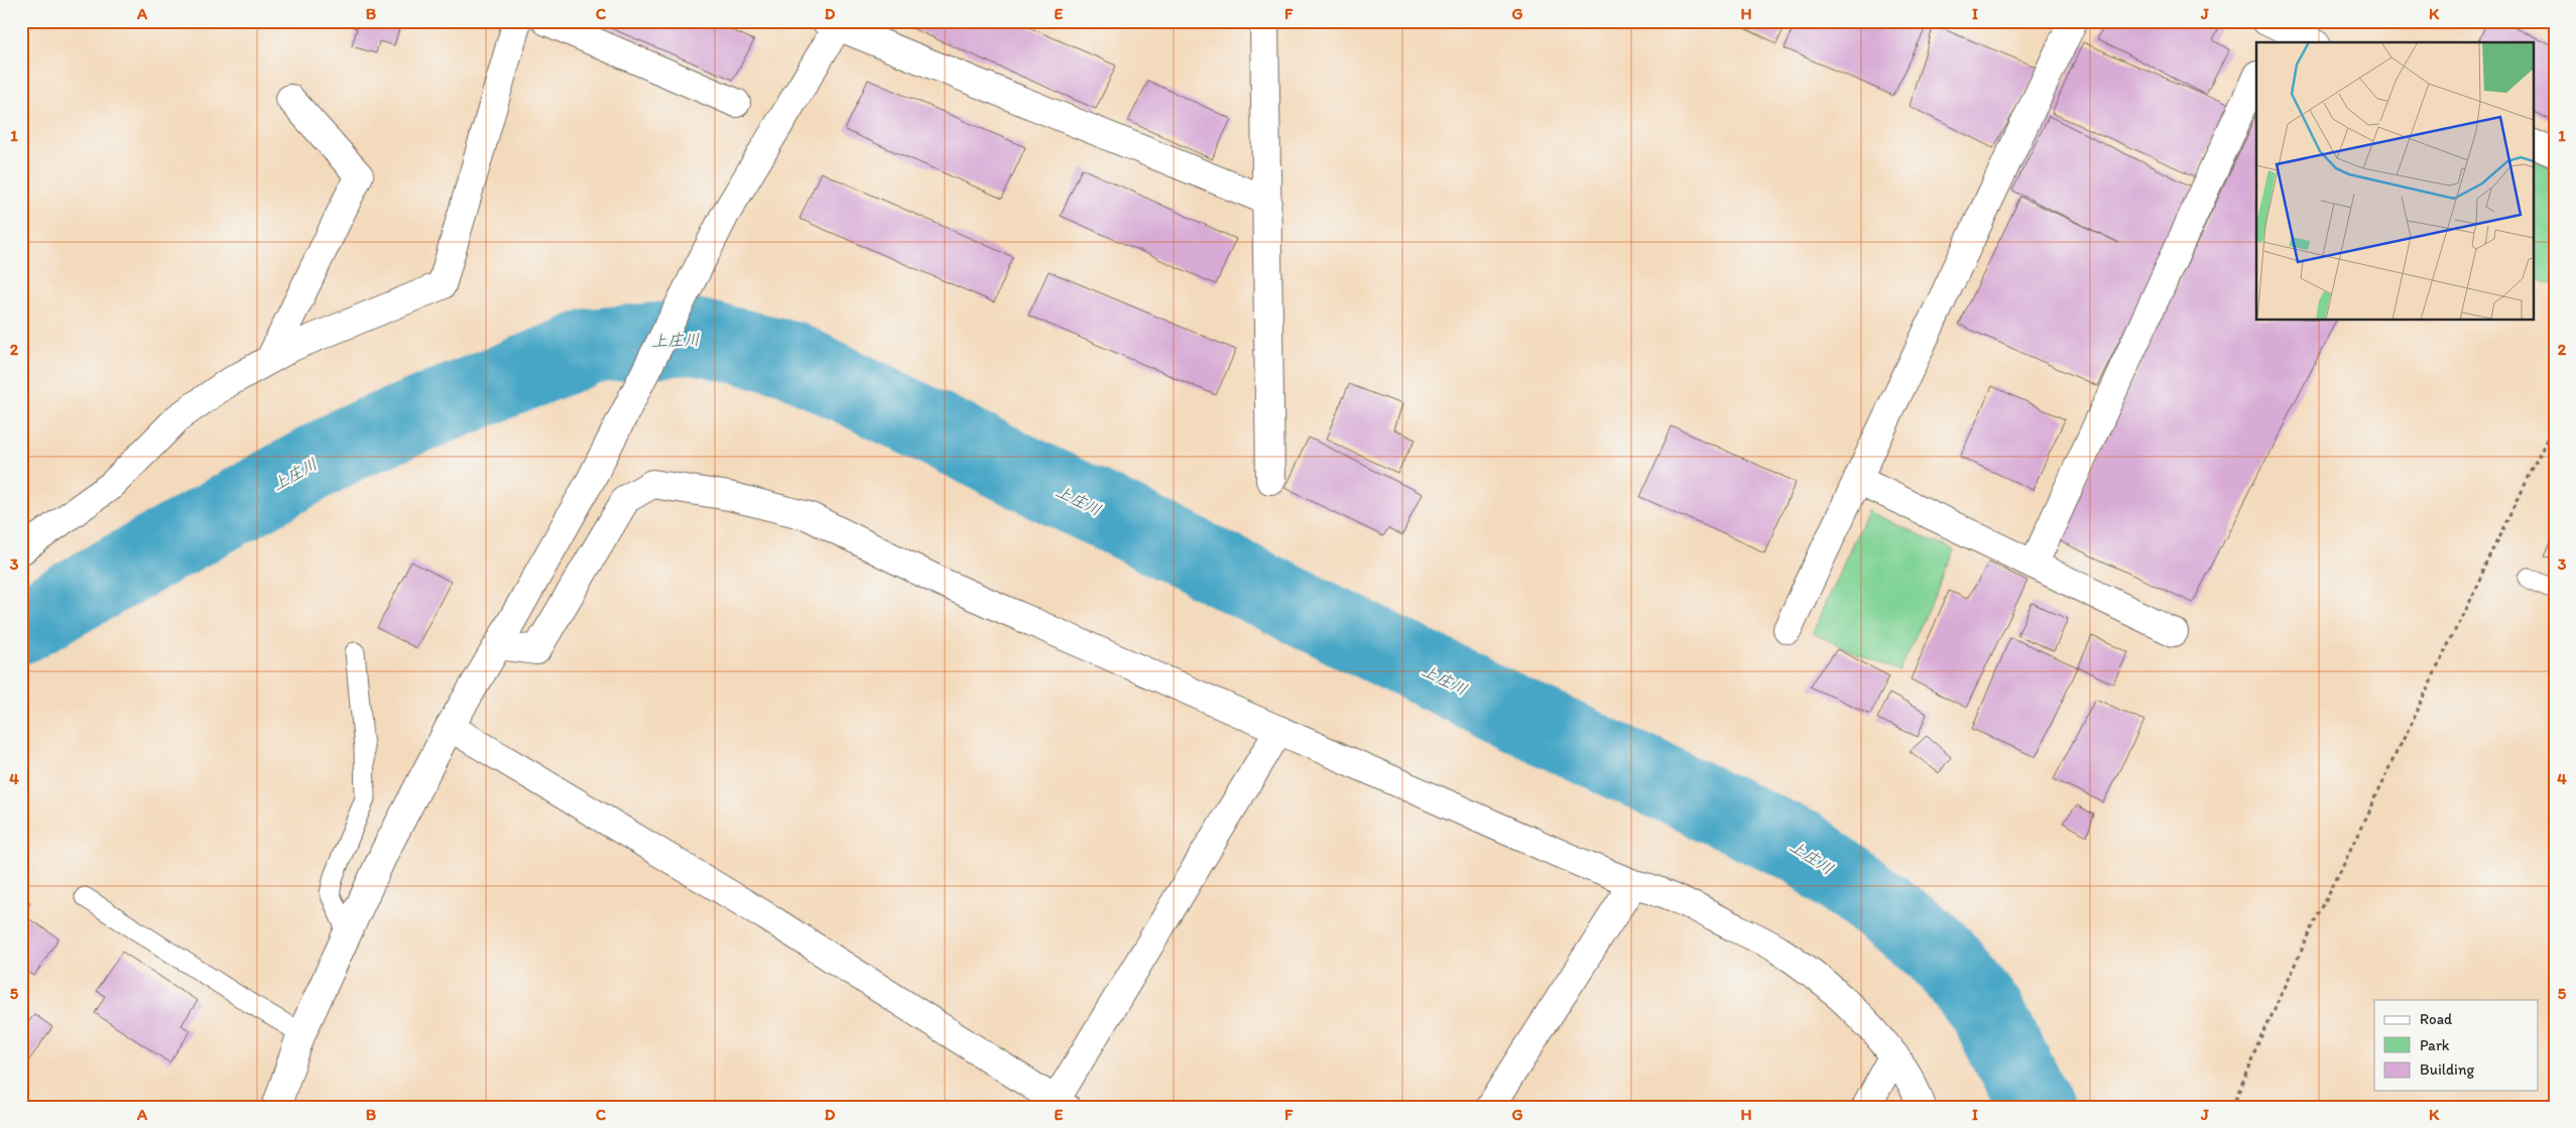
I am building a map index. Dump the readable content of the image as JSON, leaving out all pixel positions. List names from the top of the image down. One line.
{"water":["上庄川"],"legend":["Road","Park","Building"],"grid":{"columns":["A","B","C","D","E","F","G","H","I","J","K"],"rows":["1","2","3","4","5"]}}
